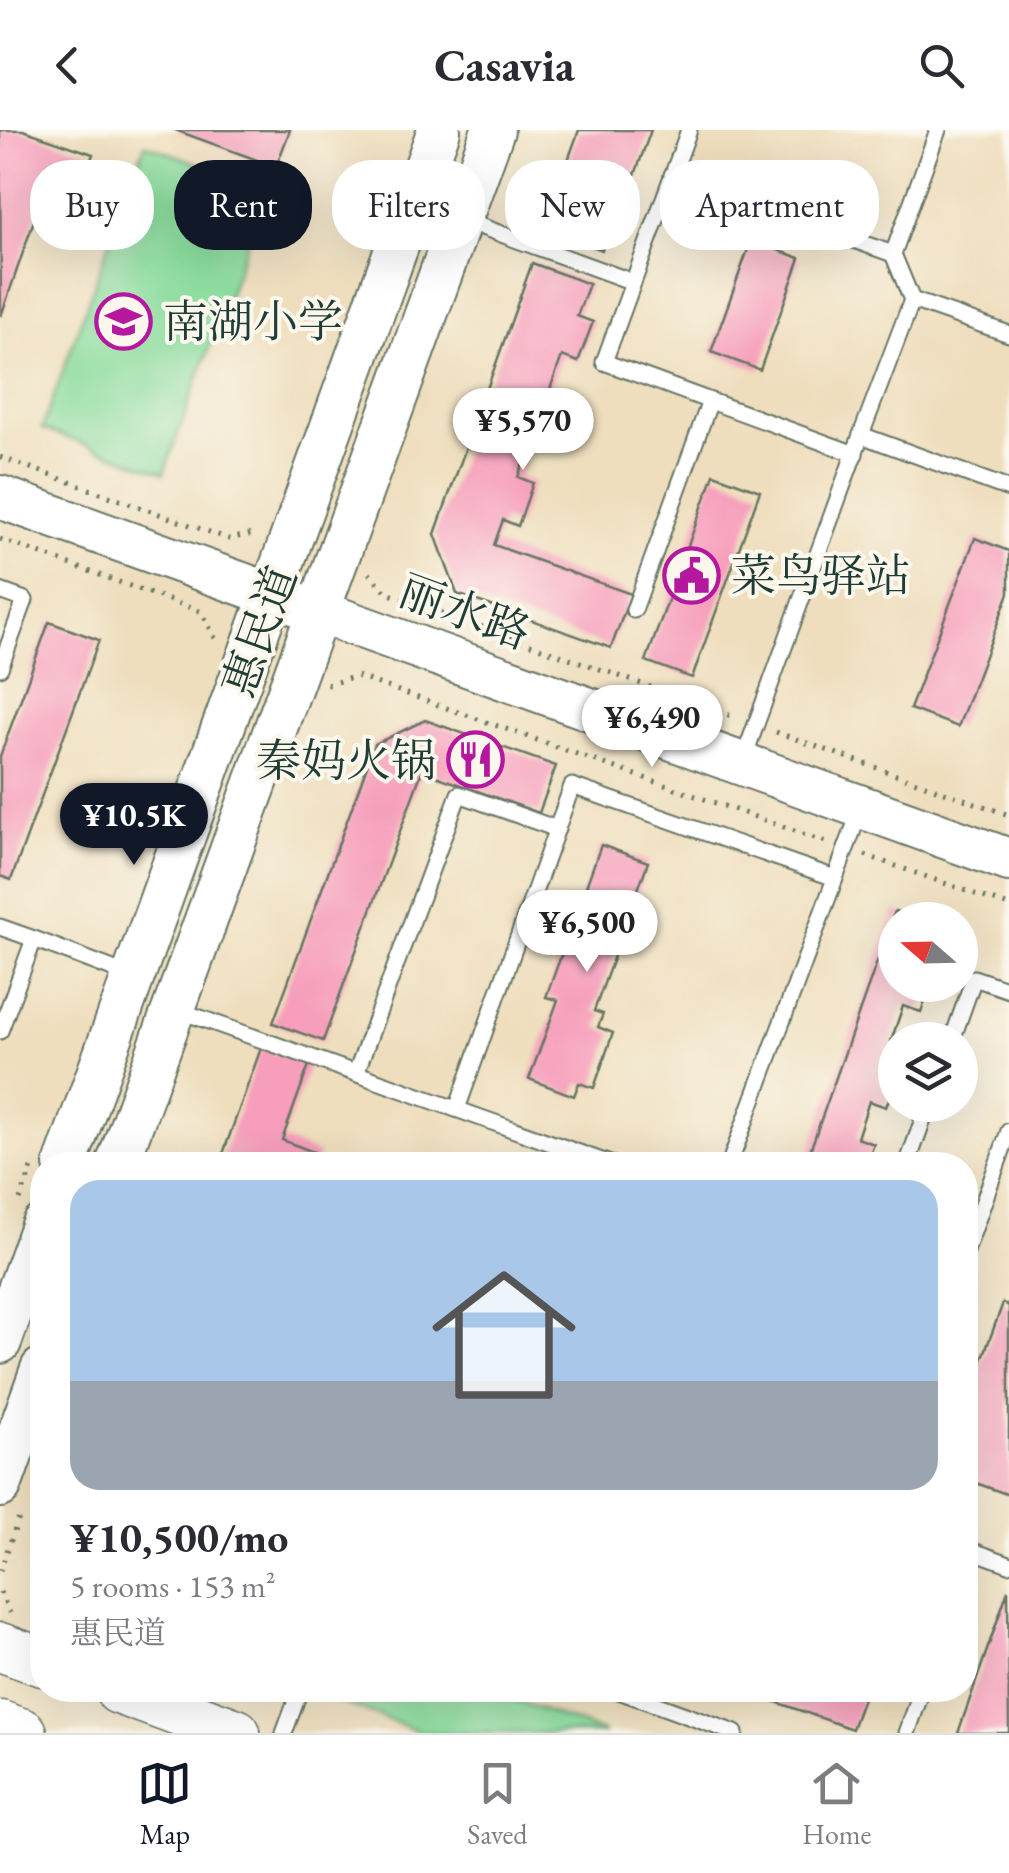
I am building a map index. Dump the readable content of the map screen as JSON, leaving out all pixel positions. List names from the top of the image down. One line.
{"streets":{"main road":["丽水路","惠民道"]},"crossings":[["丽水路","惠民道"]],"places":{"school or university":["南湖小学"],"public building":["菜鸟驿站"],"restaurant":["秦妈火锅"]},"north":"left","page":{"header":"Casavia","chip":["Buy","Rent","Filters","New","Apartment"],"price":["¥5,570","¥6,490","¥10.5K","¥6,500"],"list":[{"name":"¥10,500/mo","note":"5 rooms · 153 m² · 惠民道"}],"tabs":["Map","Saved","Home"]}}
